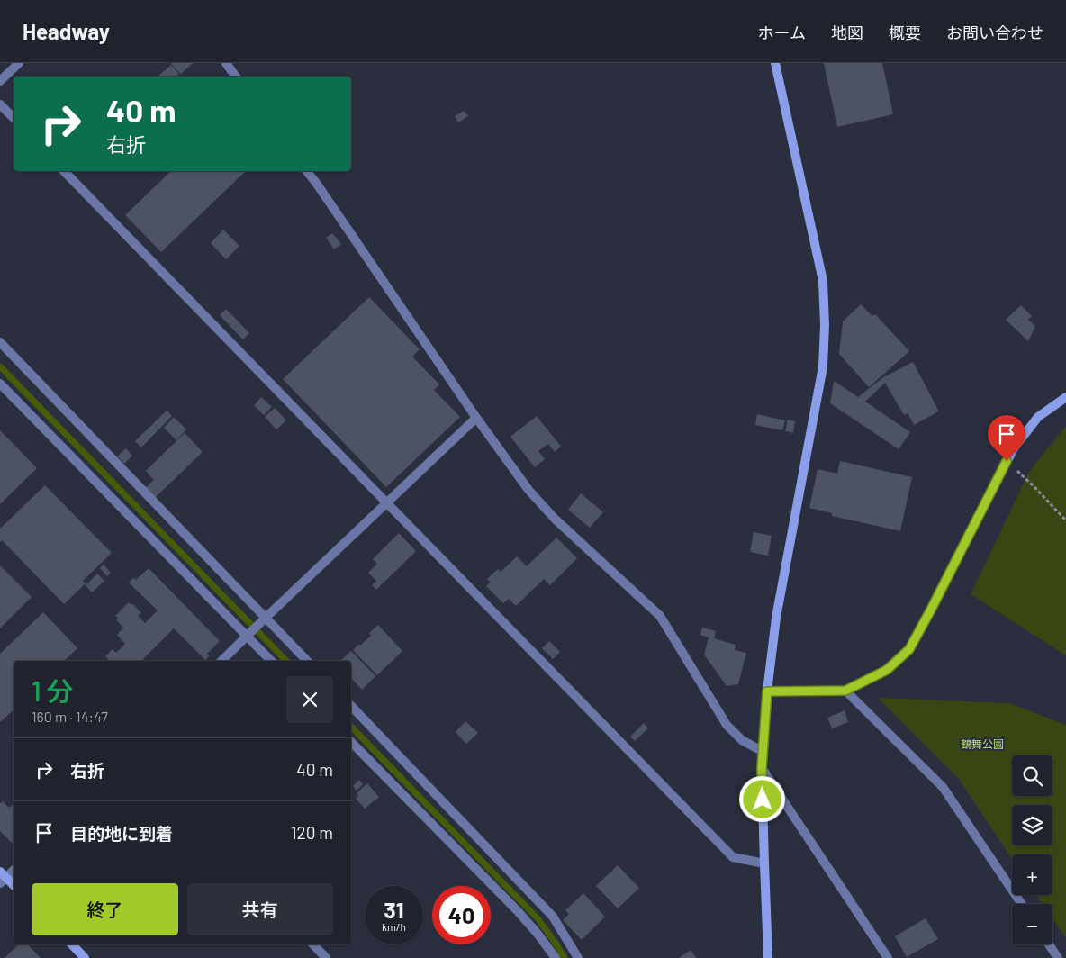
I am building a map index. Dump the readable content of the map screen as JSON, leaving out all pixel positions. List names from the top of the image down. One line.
{"parks":["鶴舞公園"],"page":{"header":"Headway","nav":["ホーム","地図","概要","お問い合わせ"],"turn":["40 m","右折"],"heading":["1 分","160 m · 14:47"],"list":[{"name":"右折","value":"40 m"},{"name":"目的地に到着","value":"120 m"}],"map_buttons":["+","−"],"buttons":["終了","共有"],"speed":"31 km/h","limit":"40"}}
